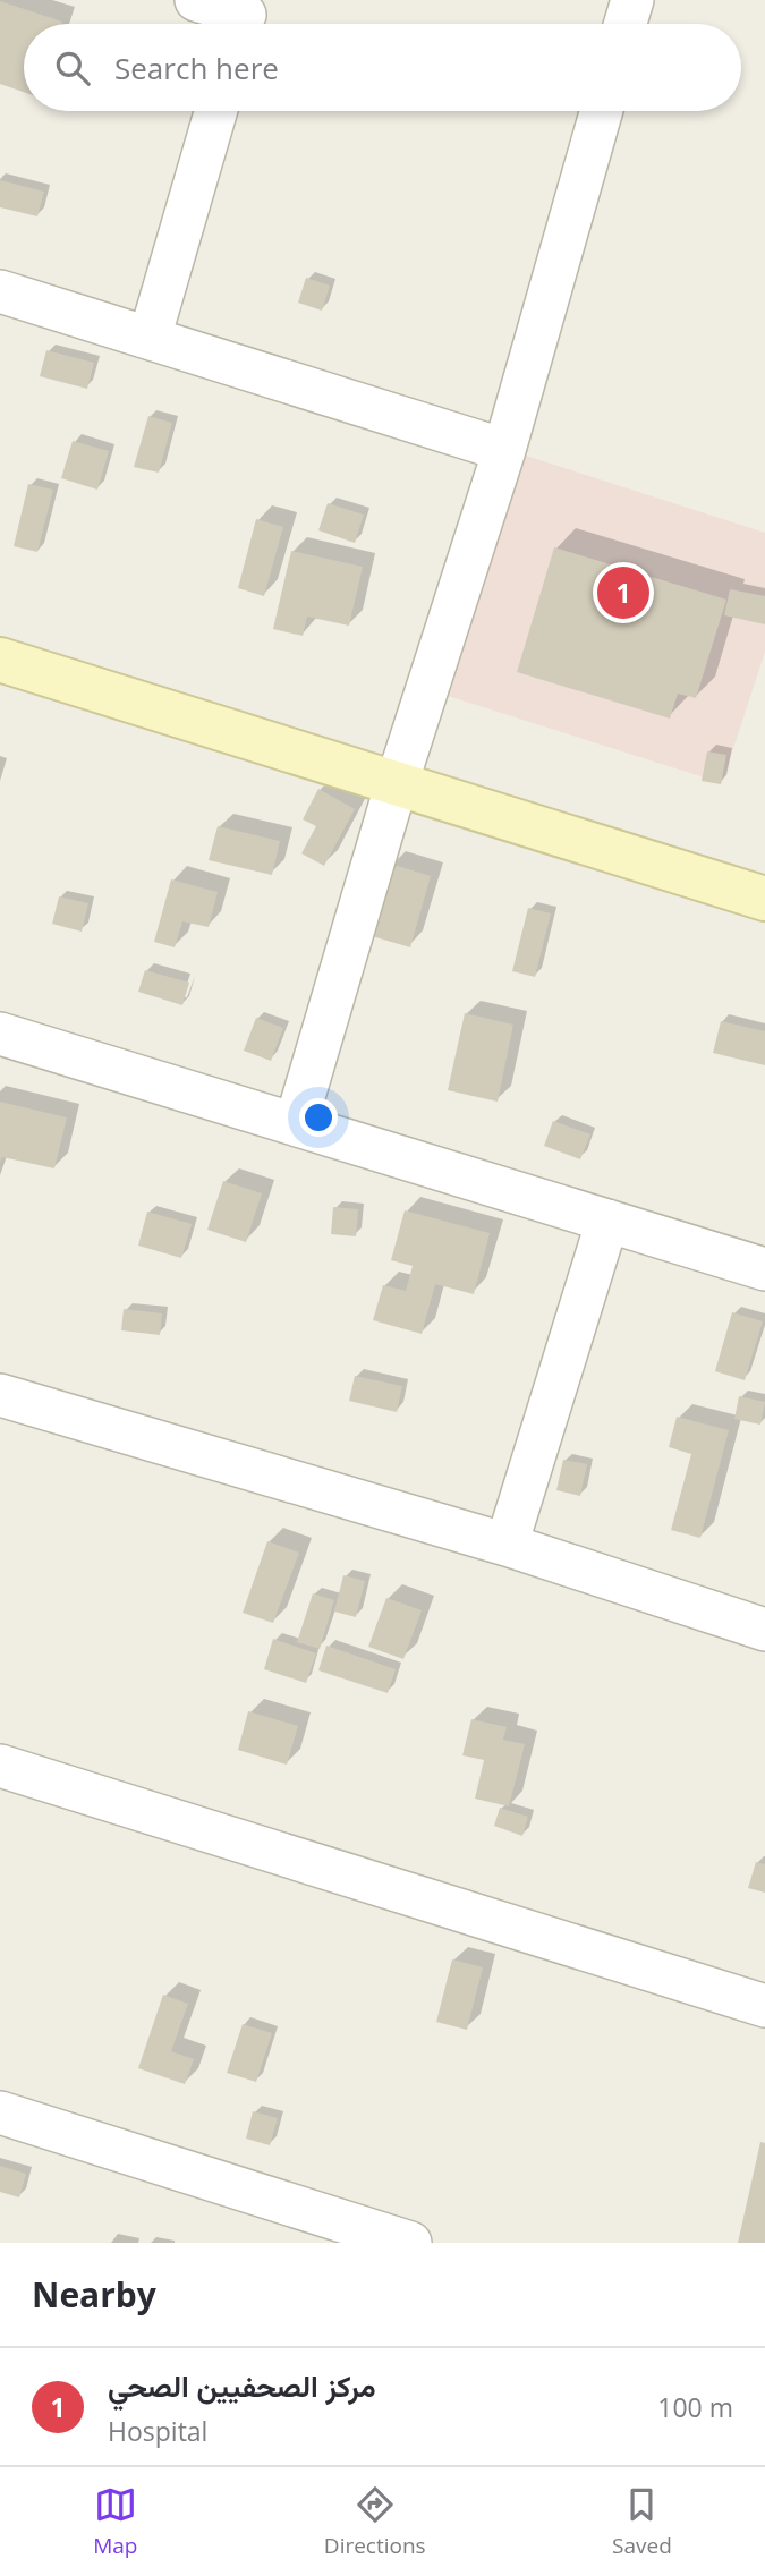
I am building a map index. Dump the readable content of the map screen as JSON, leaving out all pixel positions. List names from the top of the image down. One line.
{"page":{"search":"Search here","pins":"1","heading":"Nearby","list":[{"mark":"1","name":"مركز الصحفيين الصحي","note":"Hospital","value":"100 m"}],"nav":["Map","Directions","Saved"]}}
